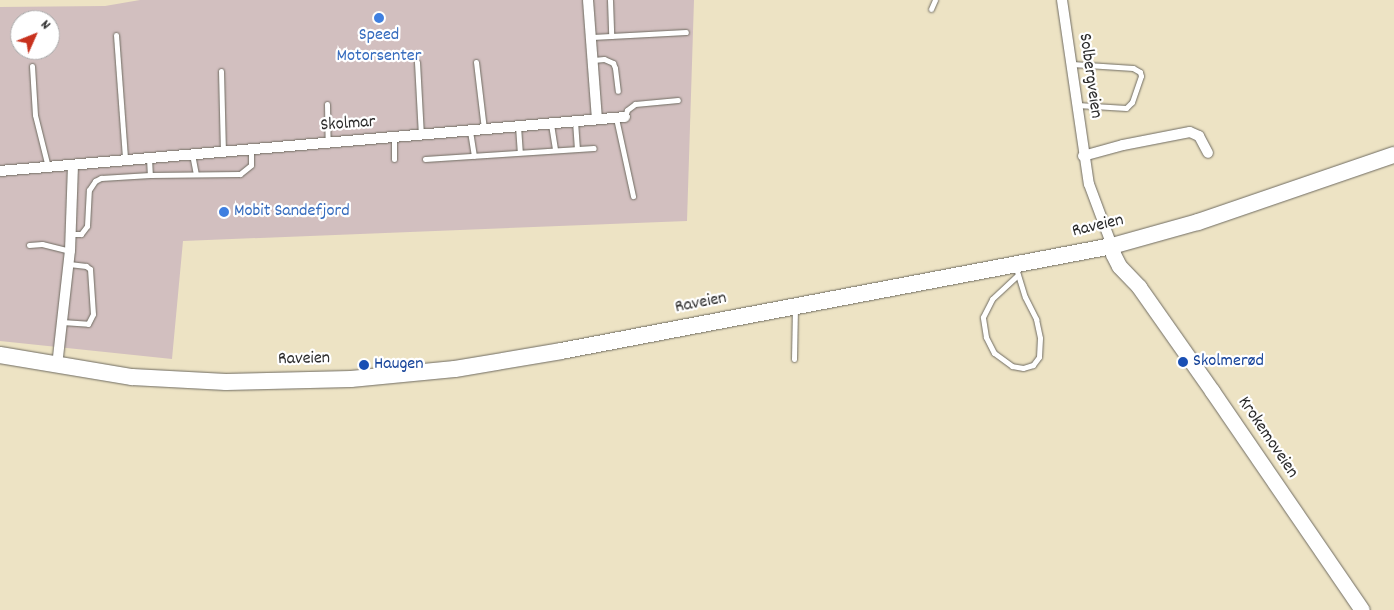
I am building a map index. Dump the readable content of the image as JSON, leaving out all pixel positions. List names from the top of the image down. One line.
{"streets":{"main road":["Raveien","Krokemoveien"],"street":["Solbergveien","Skolmar"]},"crossings":[["Solbergveien","Raveien"],["Solbergveien","Krokemoveien"],["Raveien","Krokemoveien"]],"places":["Speed Motorsenter","Mobit Sandefjord","Skolmerød","Haugen"],"north":"top right"}
